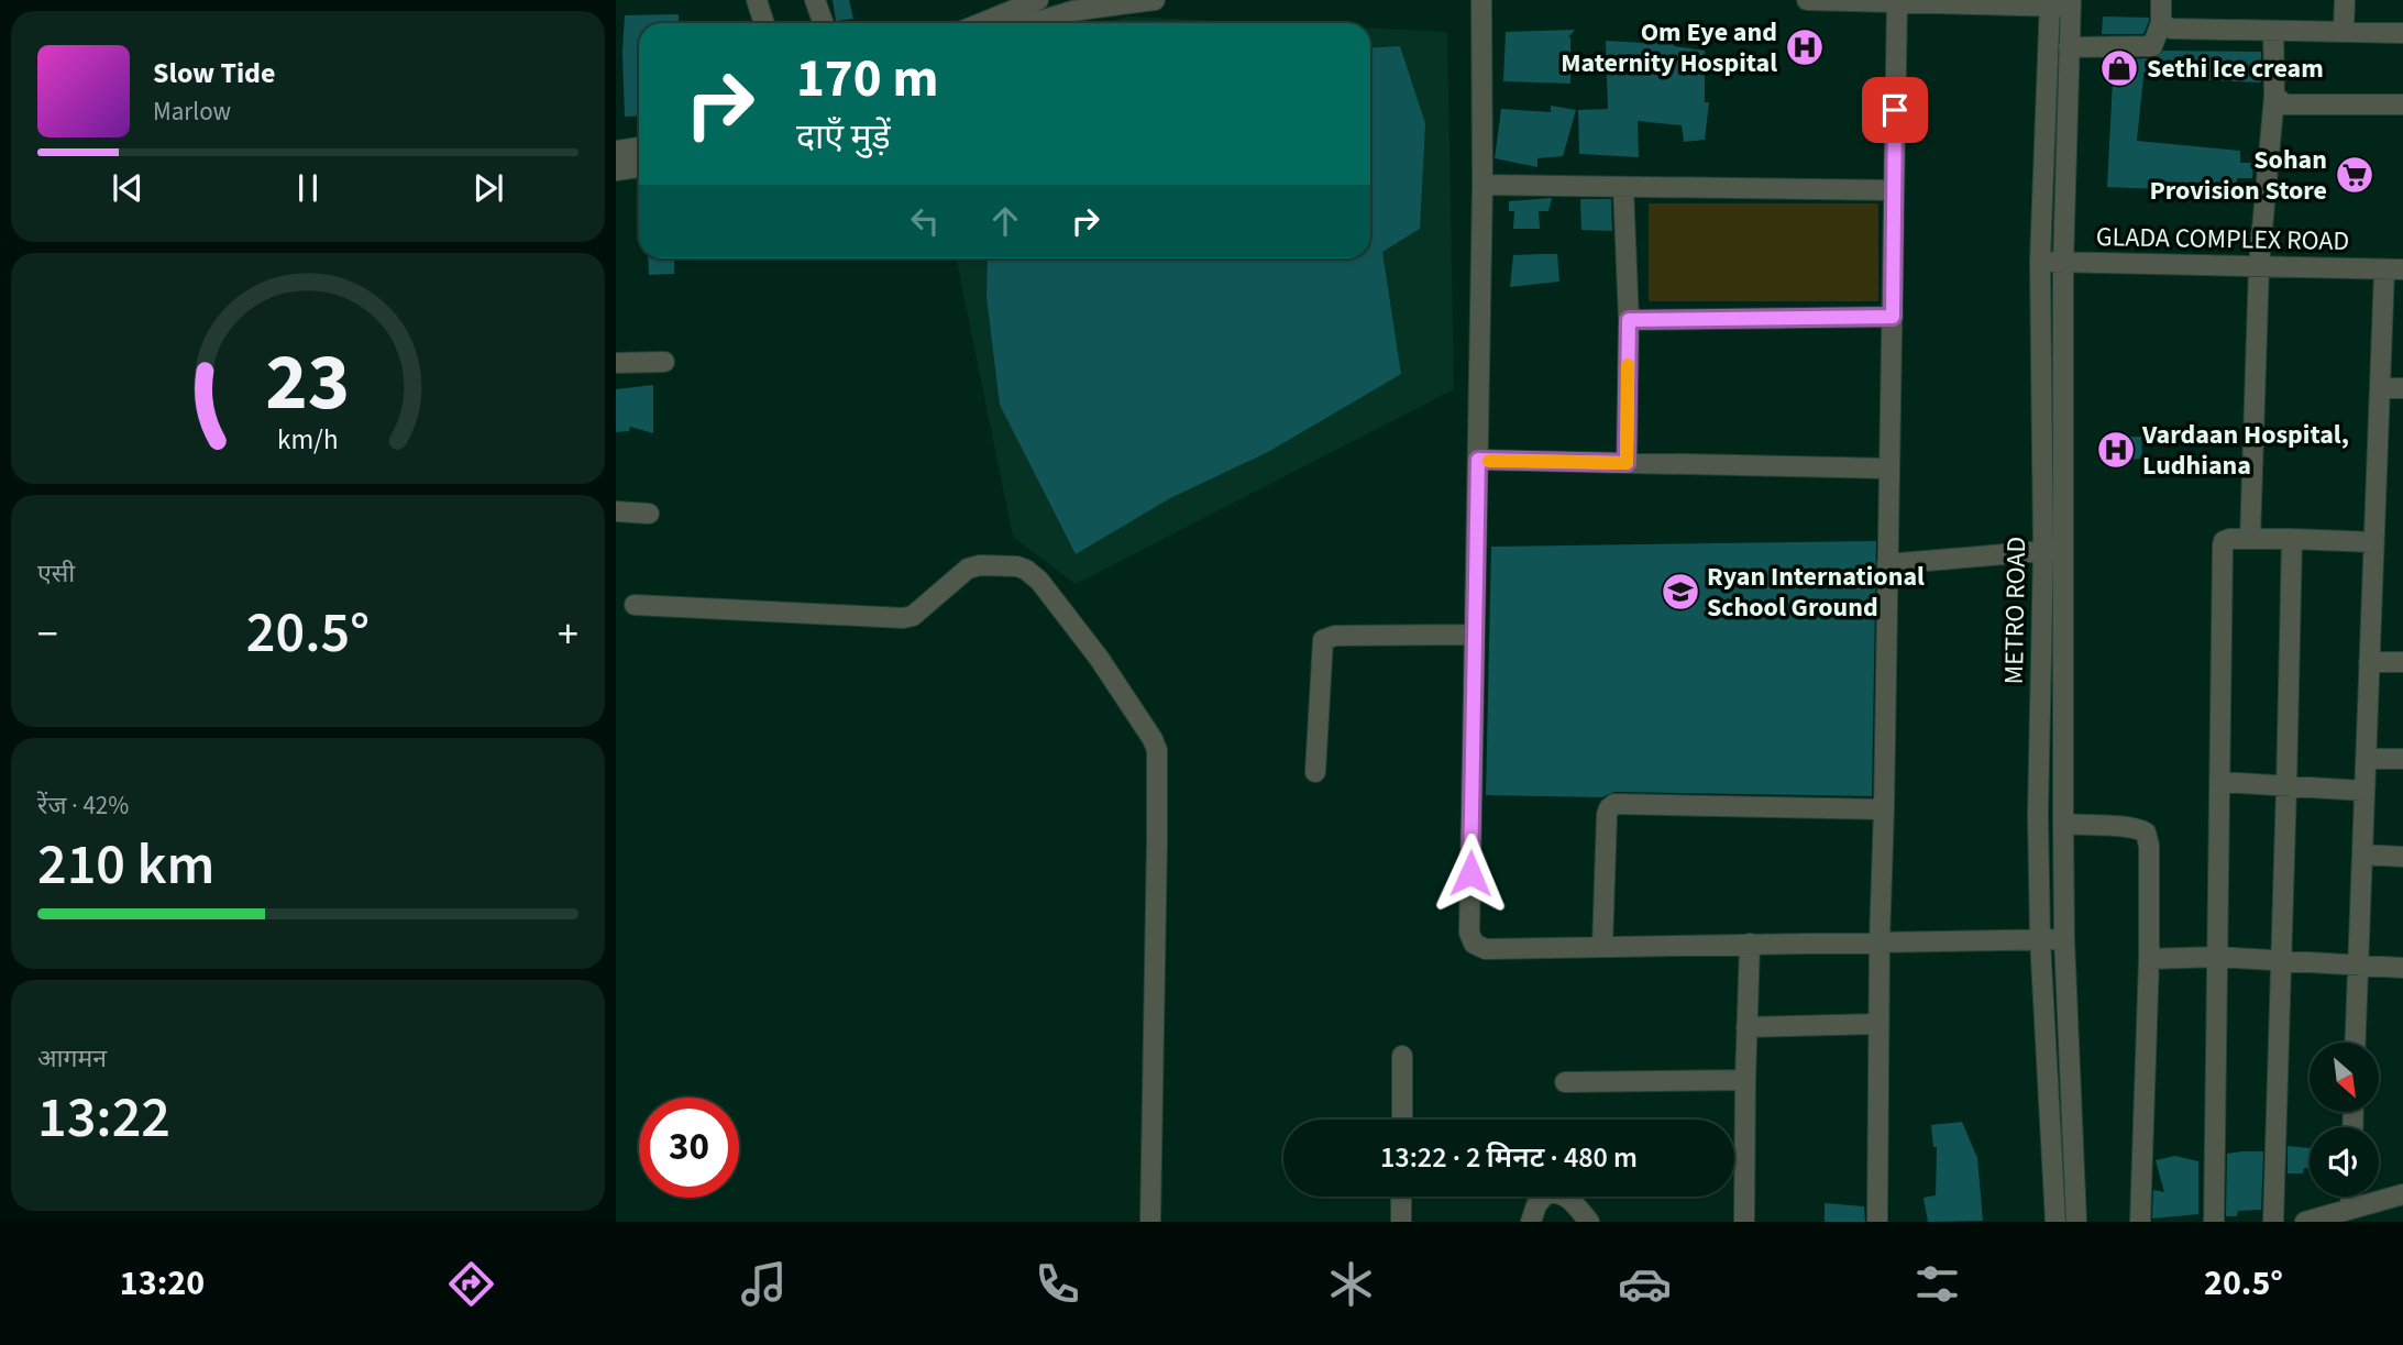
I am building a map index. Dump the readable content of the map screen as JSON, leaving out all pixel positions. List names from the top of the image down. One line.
{"streets":{"street":["GLADA COMPLEX ROAD","METRO ROAD"]},"crossings":[["GLADA COMPLEX ROAD","METRO ROAD"]],"places":{"hospital":["Om Eye and Maternity Hospital","Vardaan Hospital, Ludhiana"],"shop":["Sethi Ice cream"],"supermarket":["Sohan Provision Store"],"school or university":["Ryan International School Ground"]},"north":"bottom right","page":{"turn":["170 m","दाएँ मुड़ें"],"song":["Slow Tide","Marlow"],"tile":["एसी",["रेंज · 42%","210 km"],["आगमन","13:22"]],"heat":["−","20.5°","+"],"limit":"30","trip":"13:22 · 2 मिनट · 480 m","tabs":["13:20","20.5°"],"gauge":["23","km/h"]}}
